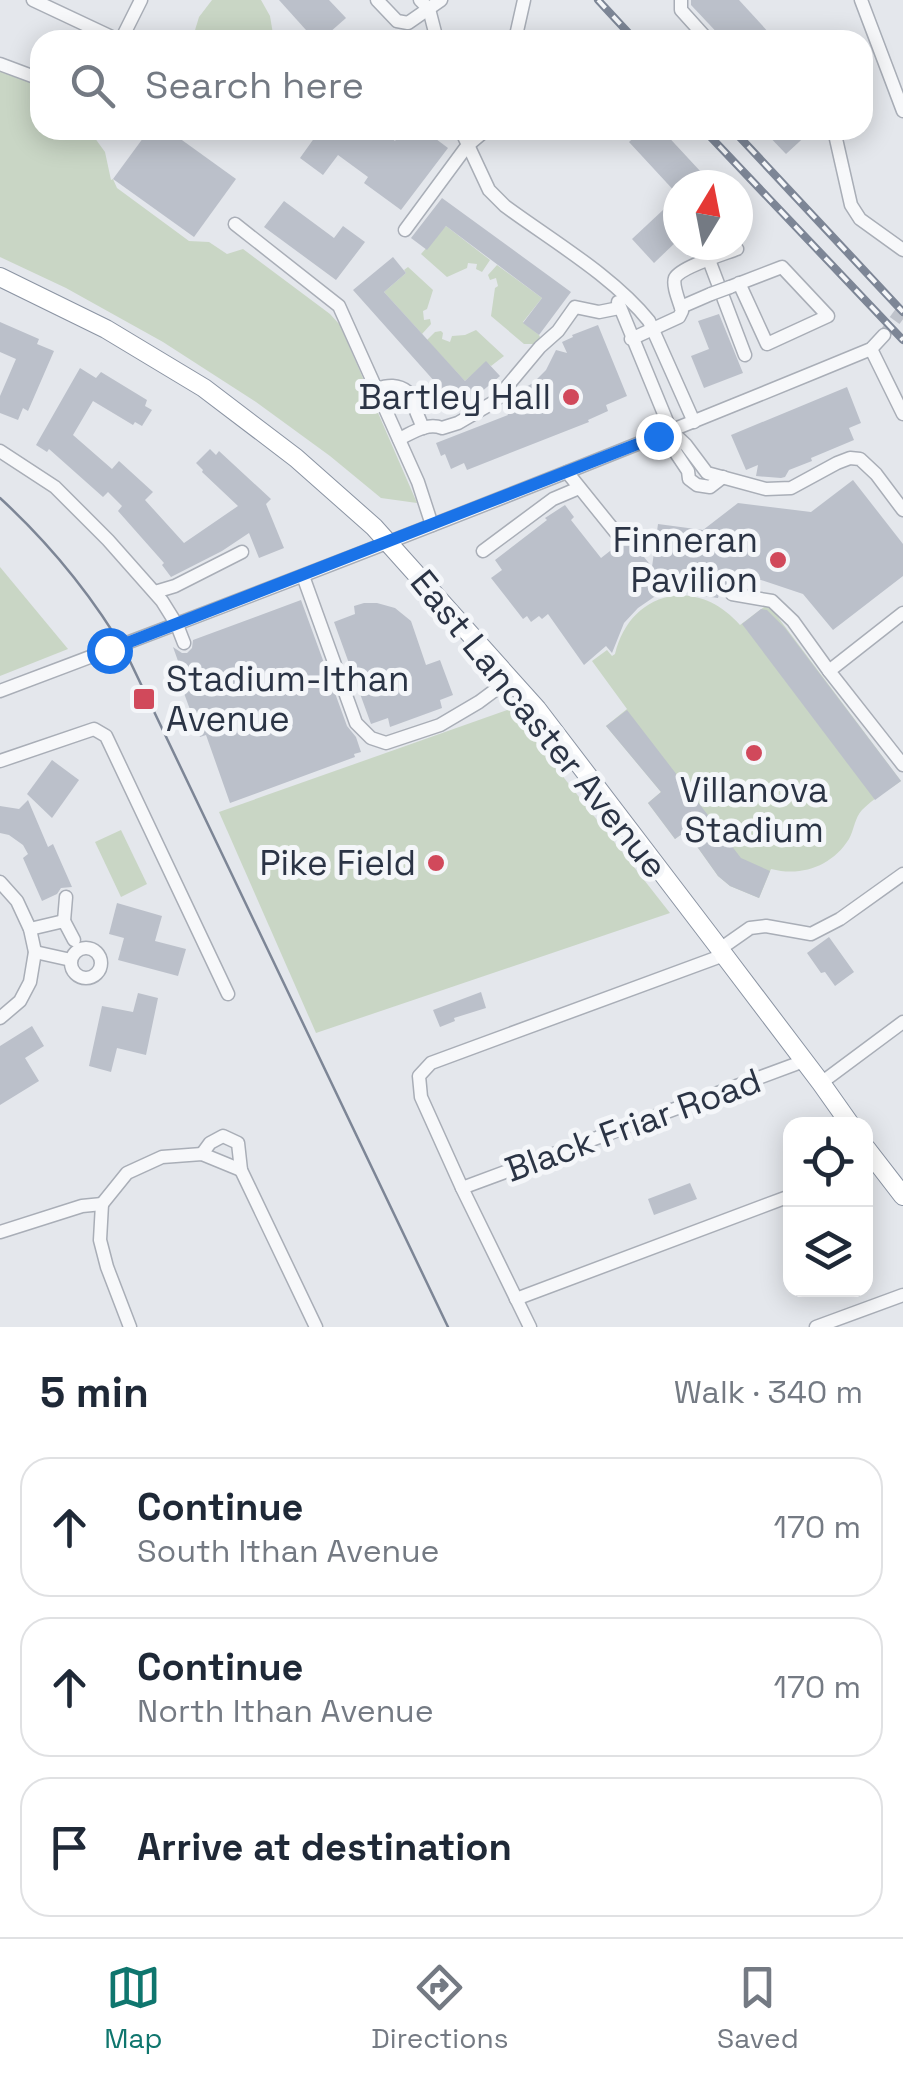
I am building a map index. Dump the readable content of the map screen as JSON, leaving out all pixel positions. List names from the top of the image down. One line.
{"streets":{"highway":["East Lancaster Avenue"],"street":["Black Friar Road"]},"crossings":[["East Lancaster Avenue","Black Friar Road"]],"places":{"other":["Bartley Hall","Finneran Pavilion","Villanova Stadium","Pike Field"],"transit":["Stadium-Ithan Avenue"]},"north":"top","page":{"search":"Search here","heading":["5 min","Walk · 340 m"],"list":[["Continue","South Ithan Avenue","170 m"],["Continue","North Ithan Avenue","170 m"],"Arrive at destination"],"nav":["Map","Directions","Saved"]}}
